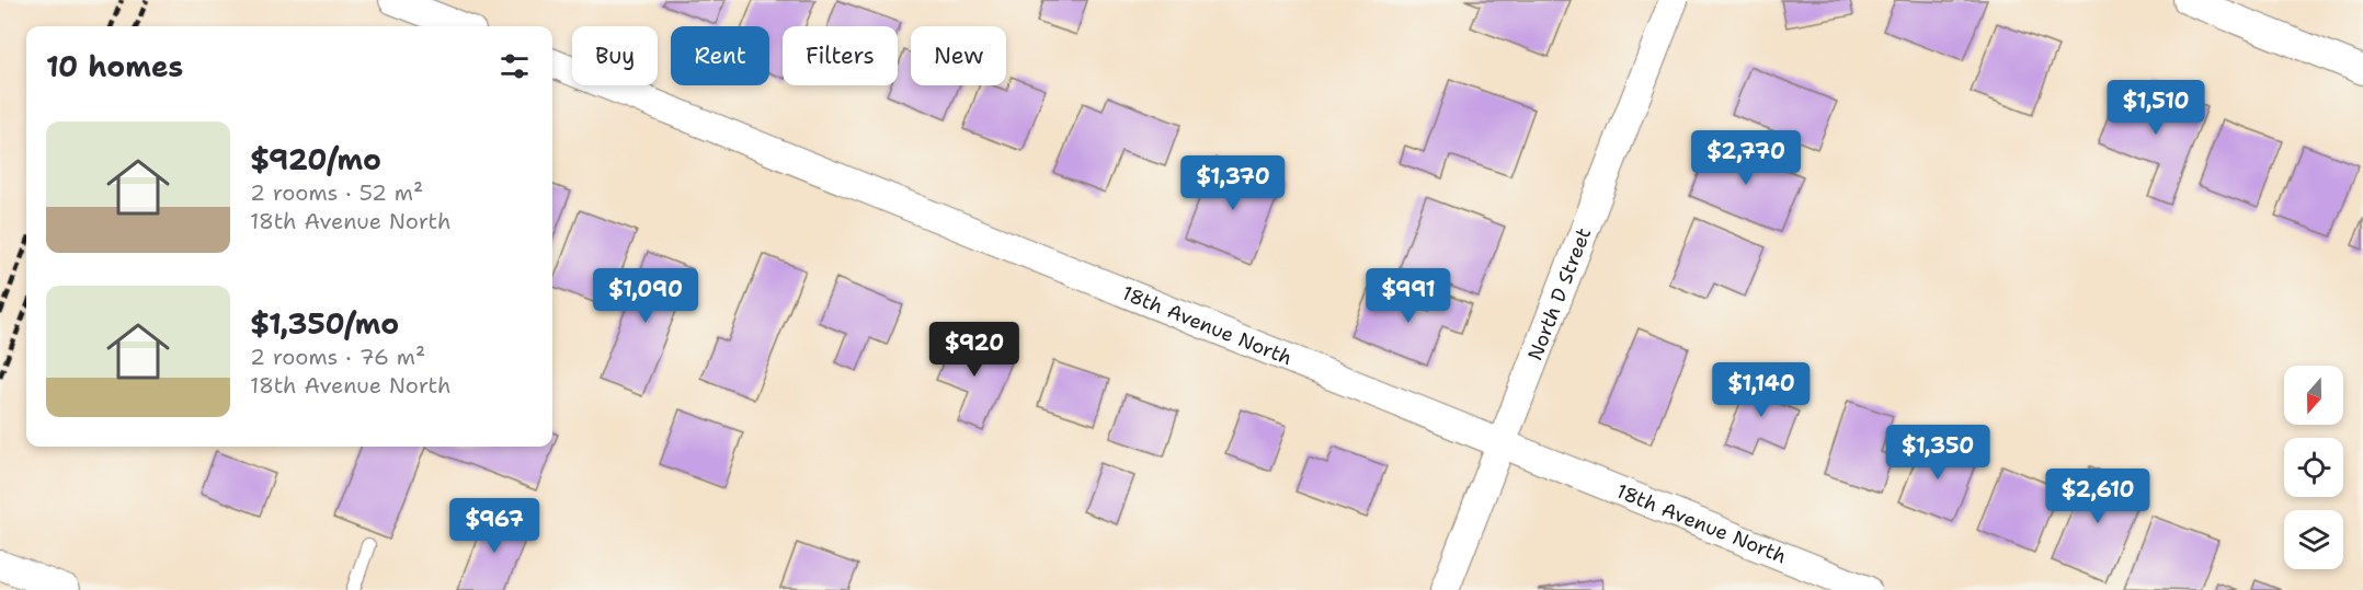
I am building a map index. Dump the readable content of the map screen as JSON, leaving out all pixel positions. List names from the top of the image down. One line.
{"streets":{"street":["North D Street","18th Avenue North"]},"crossings":[["North D Street","18th Avenue North"]],"north":"bottom","page":{"chip":["Buy","Rent","Filters","New"],"heading":"10 homes","price":["$1,510","$2,770","$1,370","$1,090","$991","$920","$1,140","$1,350","$2,610","$967"],"list":[{"name":"$920/mo","note":"2 rooms · 52 m² · 18th Avenue North"},{"name":"$1,350/mo","note":"2 rooms · 76 m² · 18th Avenue North"}]}}
